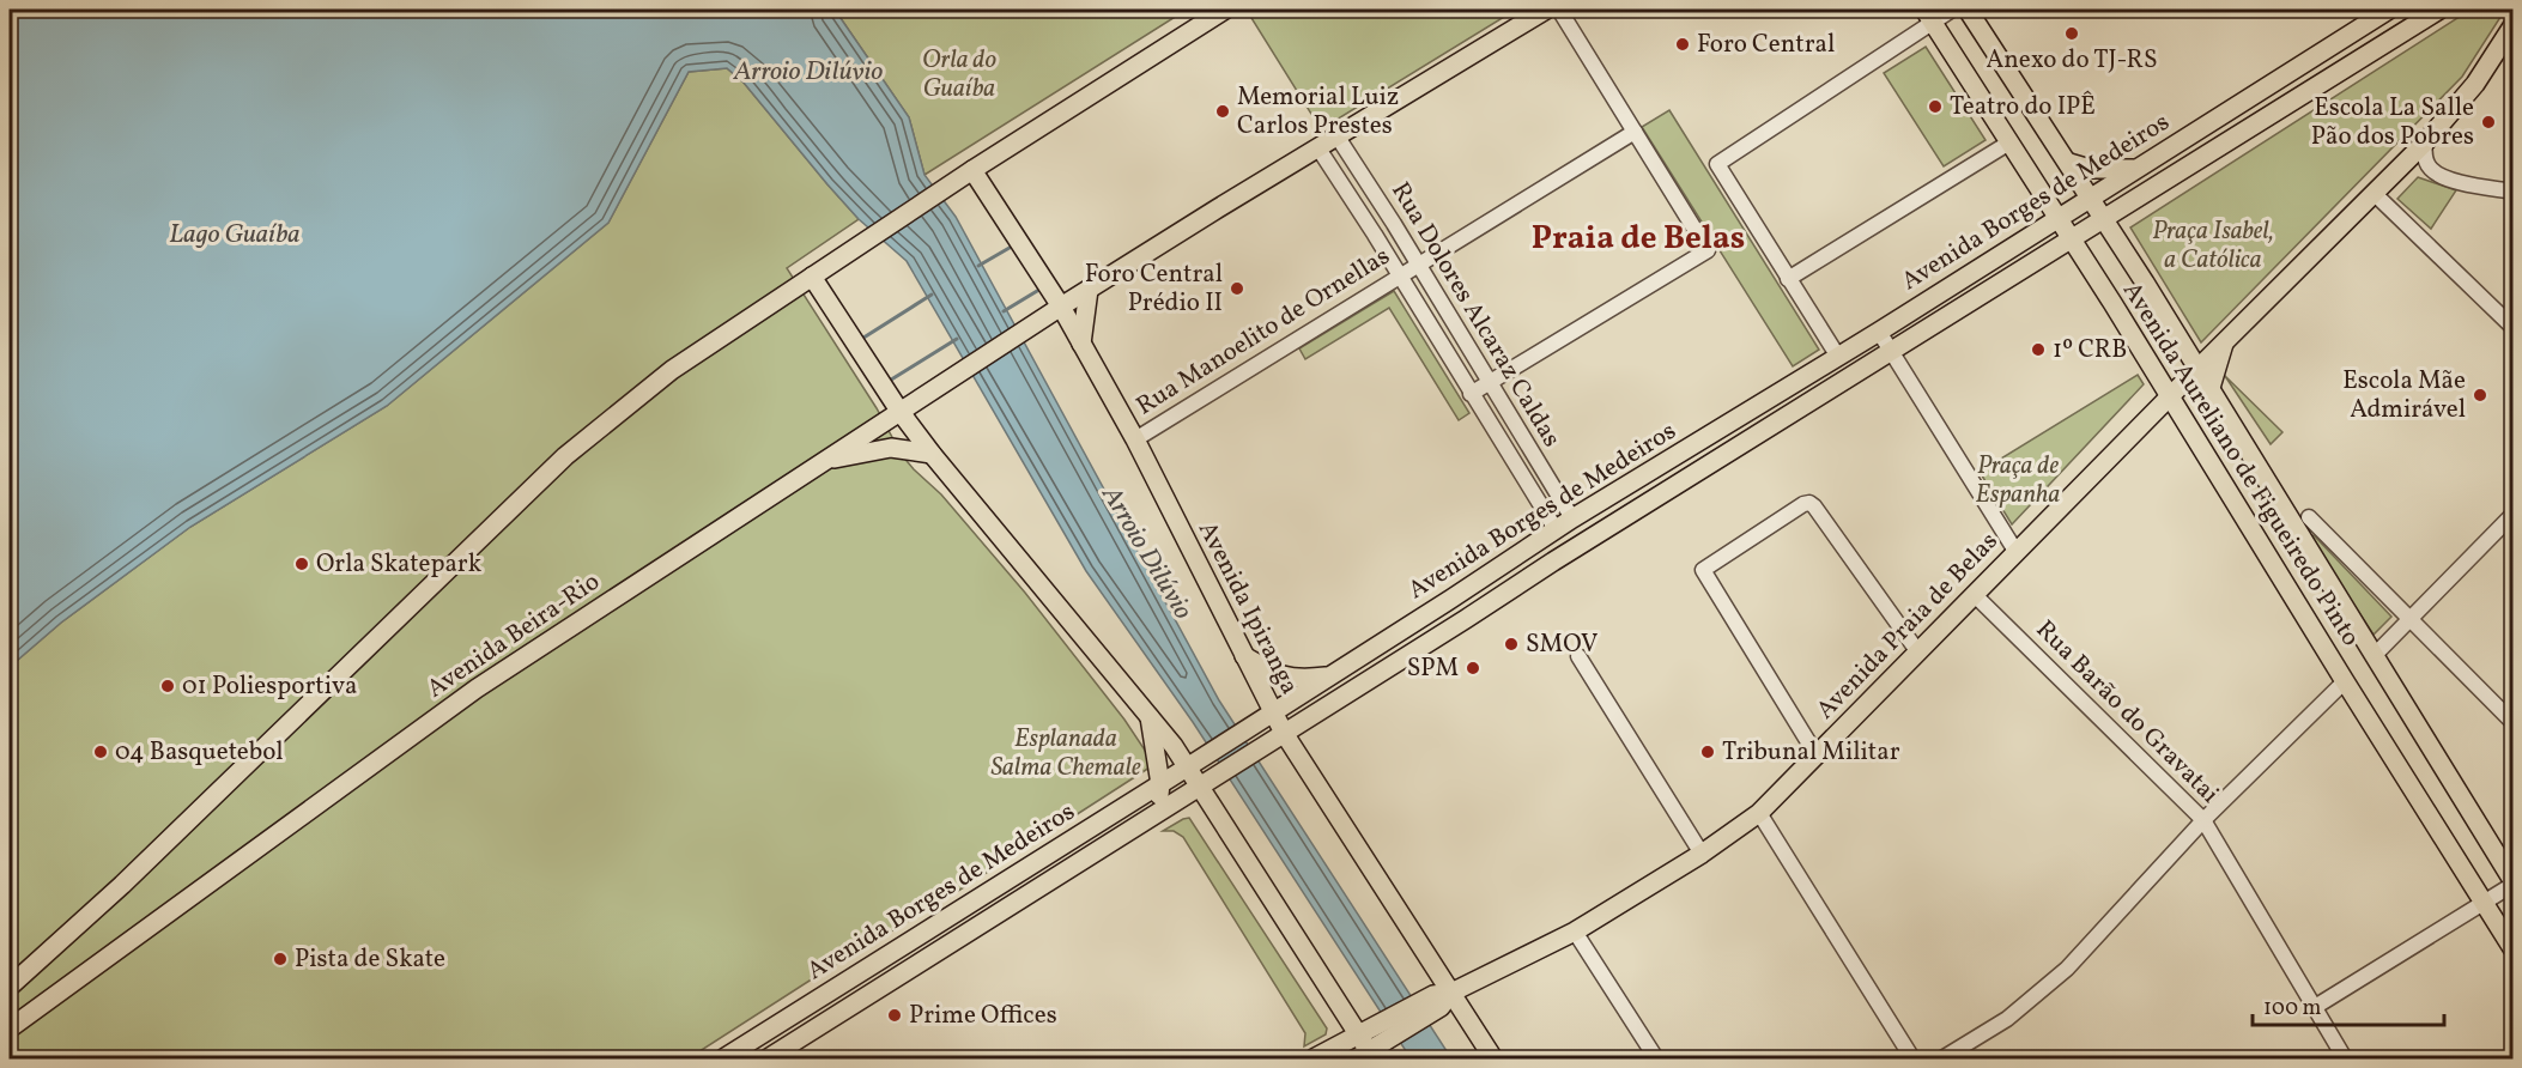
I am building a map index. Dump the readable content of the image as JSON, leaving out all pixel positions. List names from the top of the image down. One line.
{"streets":{"main road":["Avenida Borges de Medeiros","Avenida Aureliano de Figueiredo Pinto","Avenida Ipiranga","Avenida Praia de Belas","Avenida Beira-Rio"],"street":["Rua Dolores Alcaraz Caldas","Rua Manoelito de Ornellas","Rua Barão do Gravatai"]},"crossings":[["Avenida Borges de Medeiros","Rua Dolores Alcaraz Caldas"],["Avenida Borges de Medeiros","Avenida Aureliano de Figueiredo Pinto"],["Avenida Borges de Medeiros","Avenida Ipiranga"],["Rua Dolores Alcaraz Caldas","Rua Manoelito de Ornellas"],["Rua Dolores Alcaraz Caldas","Avenida Beira-Rio"],["Rua Manoelito de Ornellas","Avenida Ipiranga"],["Avenida Aureliano de Figueiredo Pinto","Avenida Praia de Belas"],["Avenida Ipiranga","Avenida Praia de Belas"],["Avenida Ipiranga","Avenida Beira-Rio"],["Avenida Praia de Belas","Rua Barão do Gravatai"]],"districts":["Praia de Belas"],"water":["Arroio Dilúvio","Lago Guaíba"],"parks":["Orla do Guaíba","Praça Isabel, a Católica","Praça de Espanha","Esplanada Salma Chemale"],"places":["Anexo do TJ-RS","Foro Central","Teatro do IPÊ","Memorial Luiz Carlos Prestes","Escola La Salle Pão dos Pobres","Foro Central Prédio II","1º CRB","Escola Mãe Admirável","Orla Skatepark","SMOV","SPM","01 Poliesportiva","04 Basquetebol","Tribunal Militar","Pista de Skate","Prime Offices"],"scale_bar":"100 m"}
